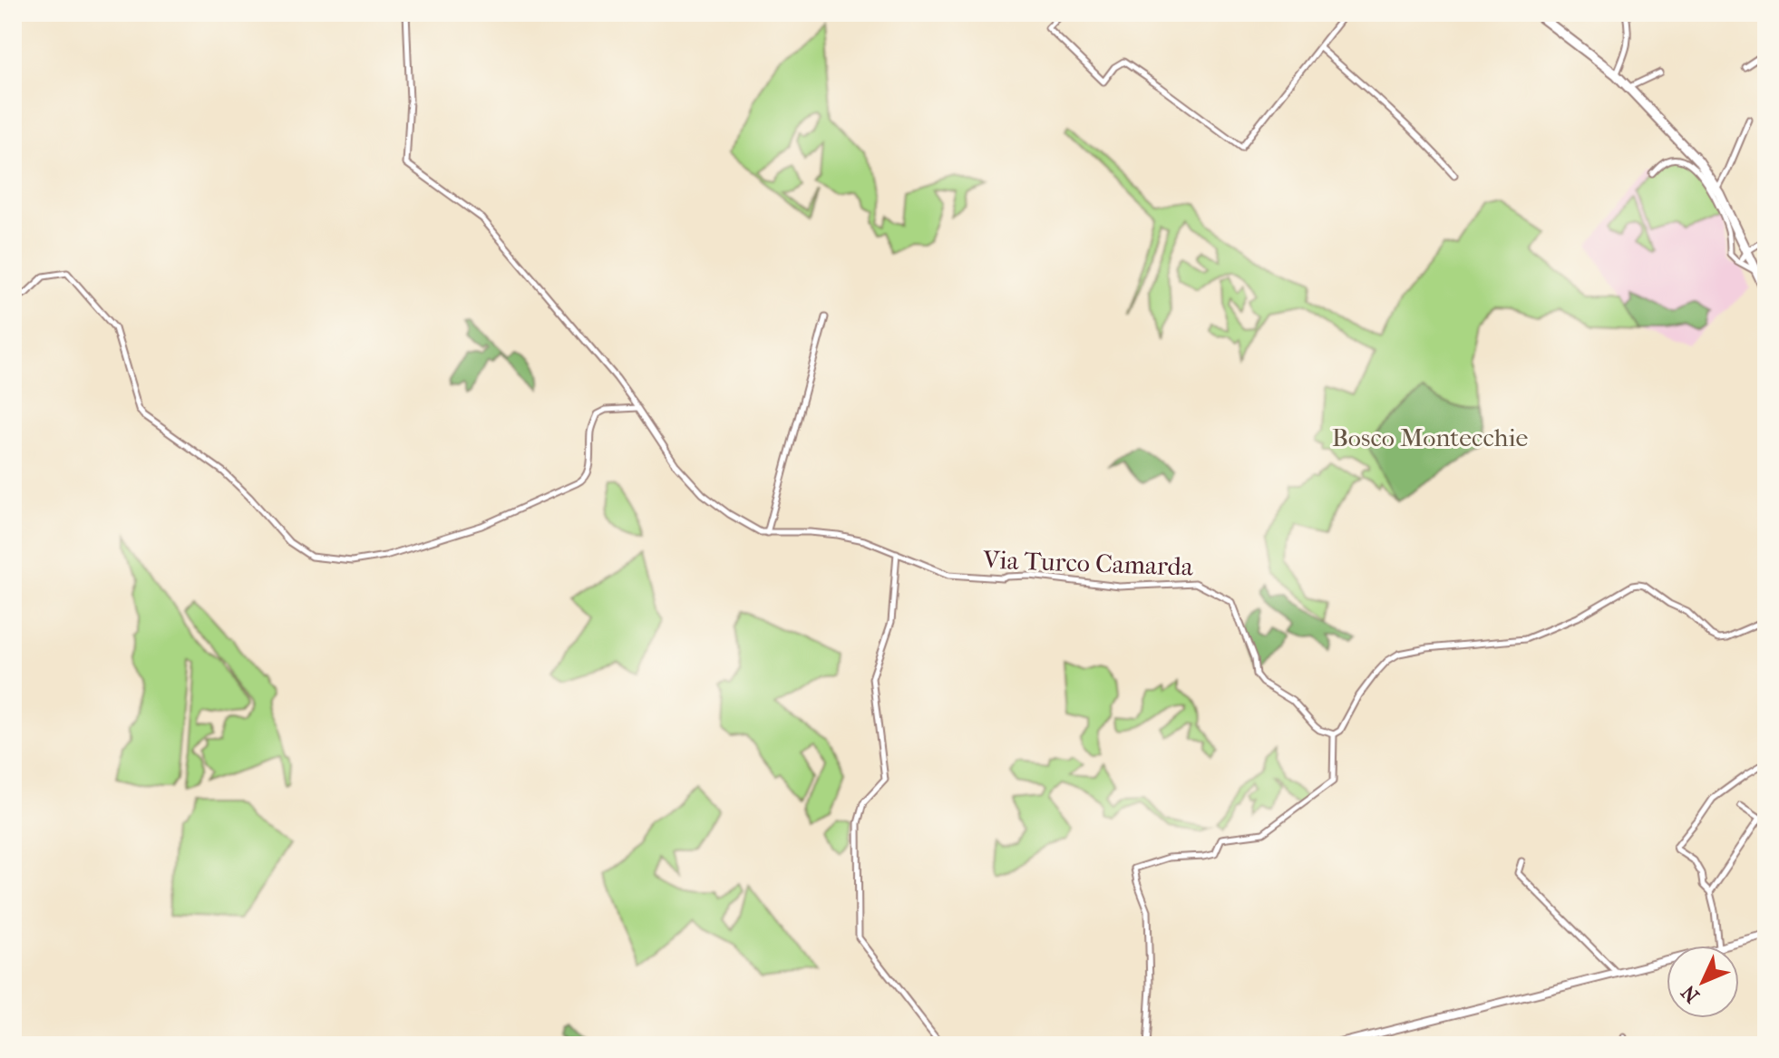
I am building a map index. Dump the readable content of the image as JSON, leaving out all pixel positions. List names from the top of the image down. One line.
{"streets":{"street":["Via Turco Camarda"]},"parks":["Bosco Montecchie"],"north":"bottom left"}
